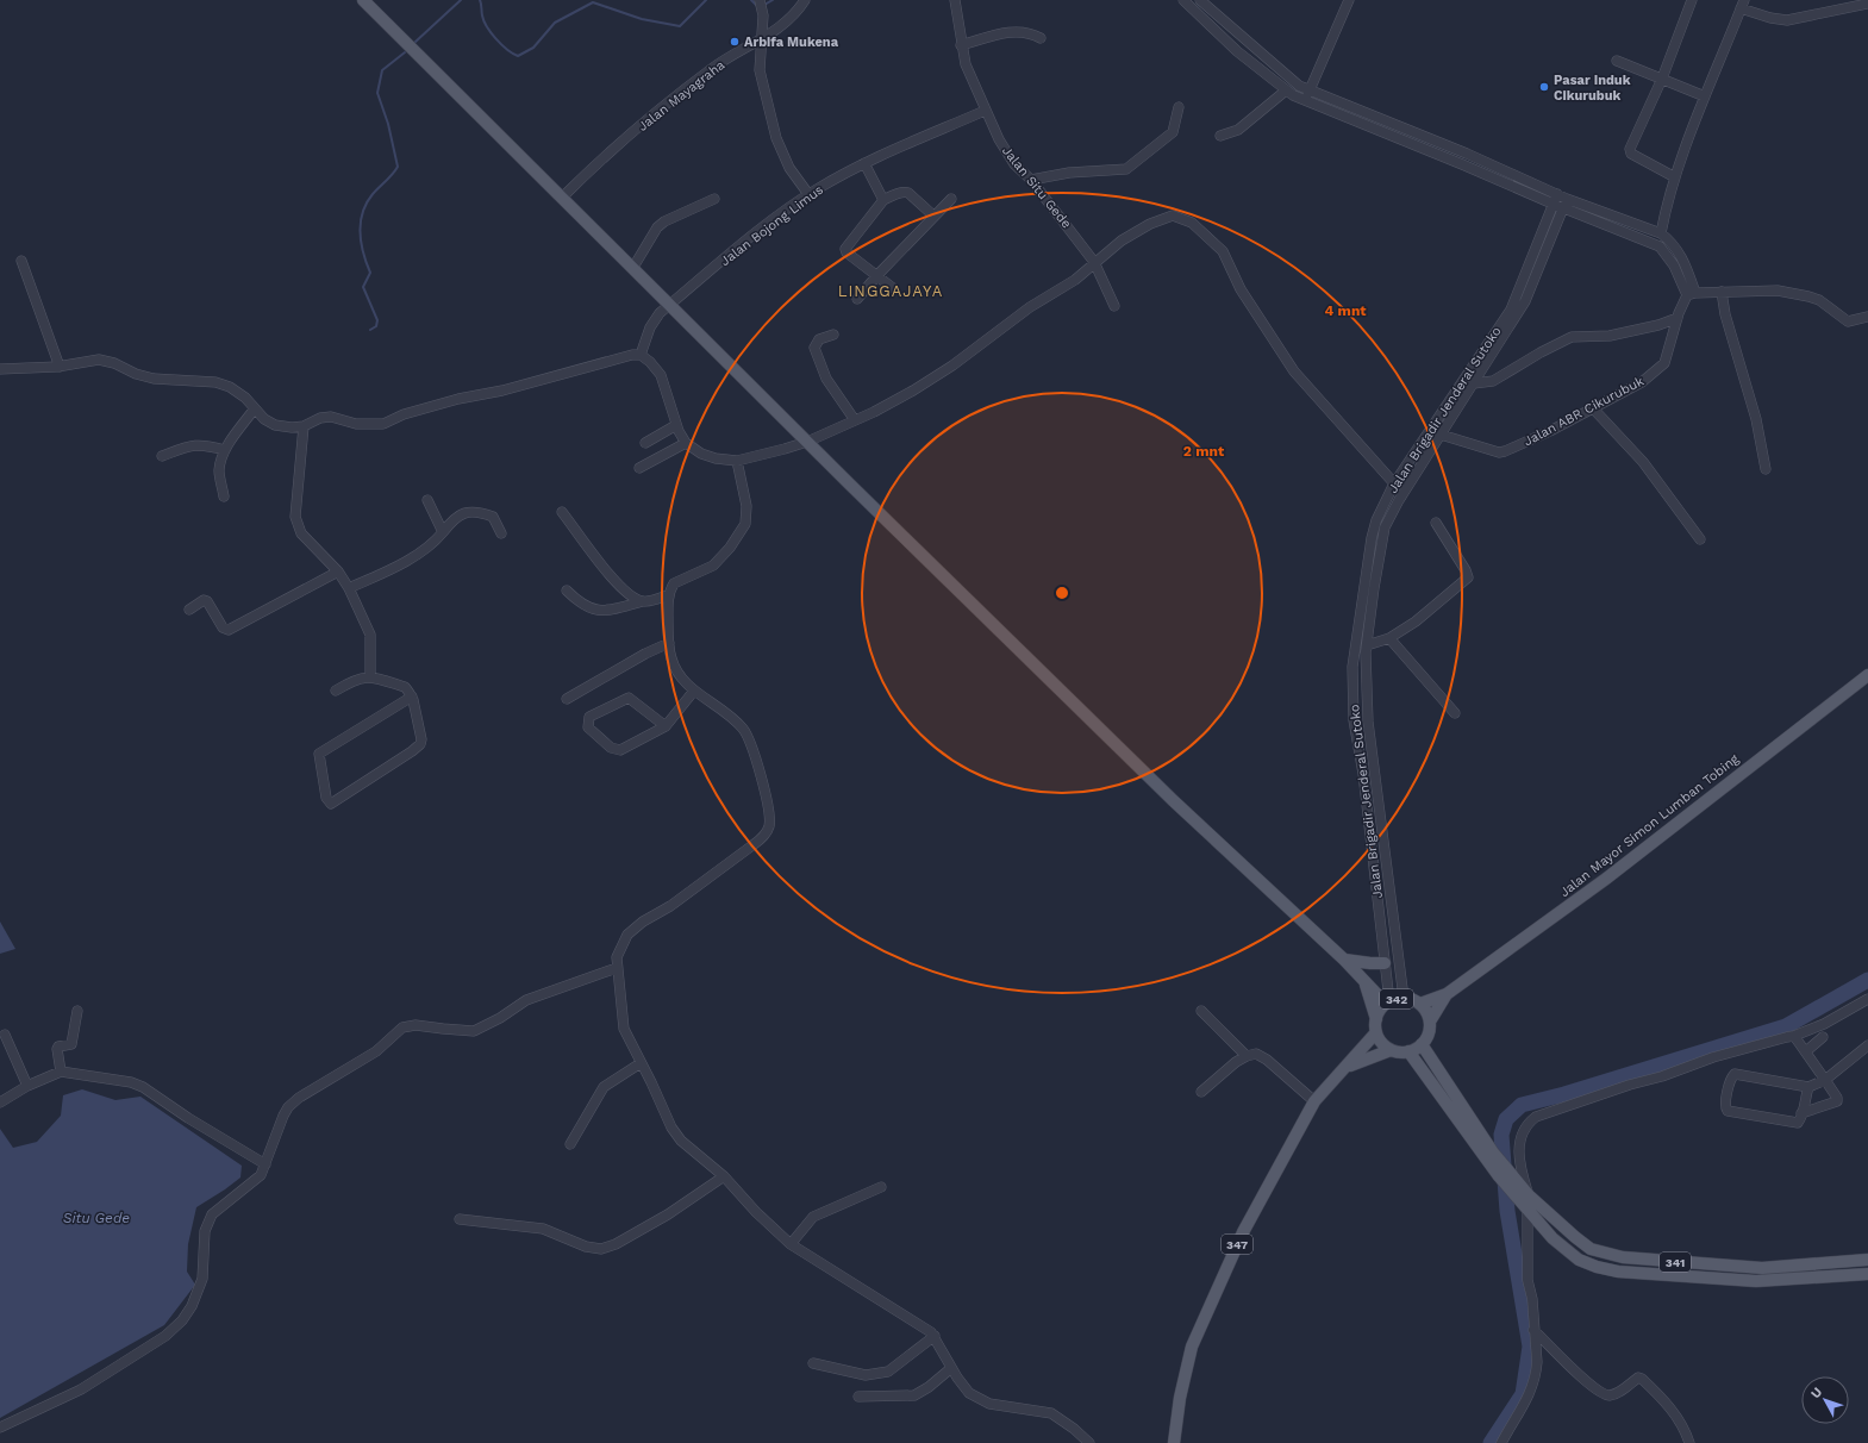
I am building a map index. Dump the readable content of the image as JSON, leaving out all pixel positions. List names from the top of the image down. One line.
{"streets":{"main road":["Jalan Mayor Simon Lumban Tobing","342","347","341"],"street":["Jalan Mayagraha","Jalan Situ Gede","Jalan Bojong Limus","Jalan Brigadir Jenderal Sutoko","Jalan ABR Cikurubuk"]},"crossings":[["Jalan Situ Gede","Jalan Bojong Limus"],["Jalan Brigadir Jenderal Sutoko","Jalan Mayor Simon Lumban Tobing"],["Jalan Brigadir Jenderal Sutoko","342"],["Jalan Brigadir Jenderal Sutoko","341"],["Jalan Mayor Simon Lumban Tobing","342"],["Jalan Mayor Simon Lumban Tobing","341"],["342","341"]],"districts":["LINGGAJAYA"],"water":["Situ Gede"],"places":["Arbifa Mukena","Pasar Induk Cikurubuk"],"north":"top left","rings":["4 mnt","2 mnt"]}
